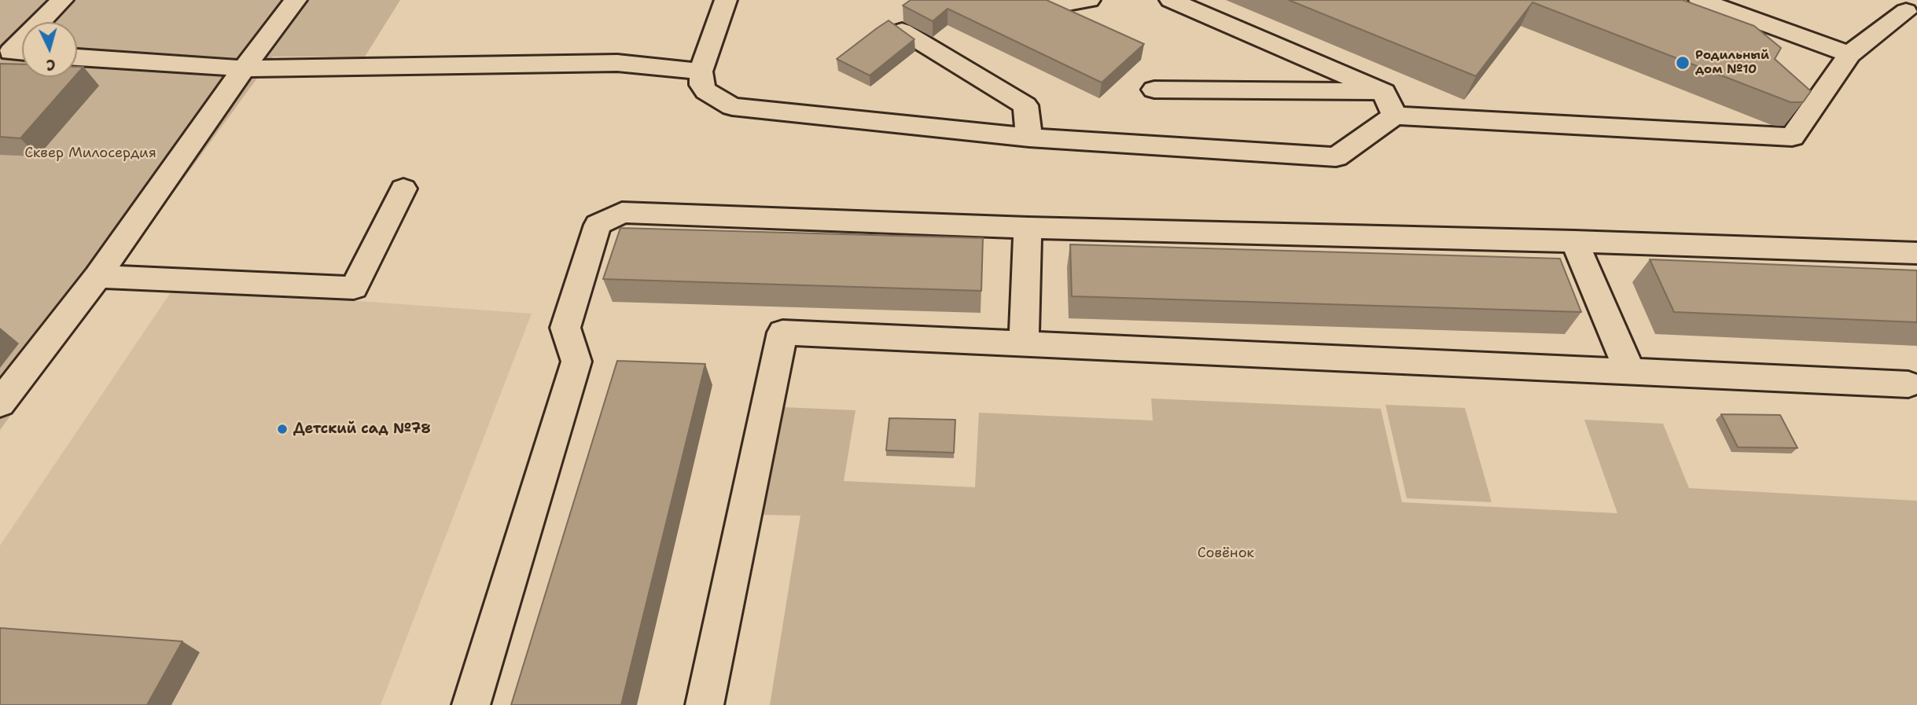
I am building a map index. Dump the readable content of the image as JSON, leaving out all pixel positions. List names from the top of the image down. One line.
{"parks":["Сквер Милосердия","Совёнок"],"places":["Родильный дом №10","Детский сад №78"],"north":"bottom"}
